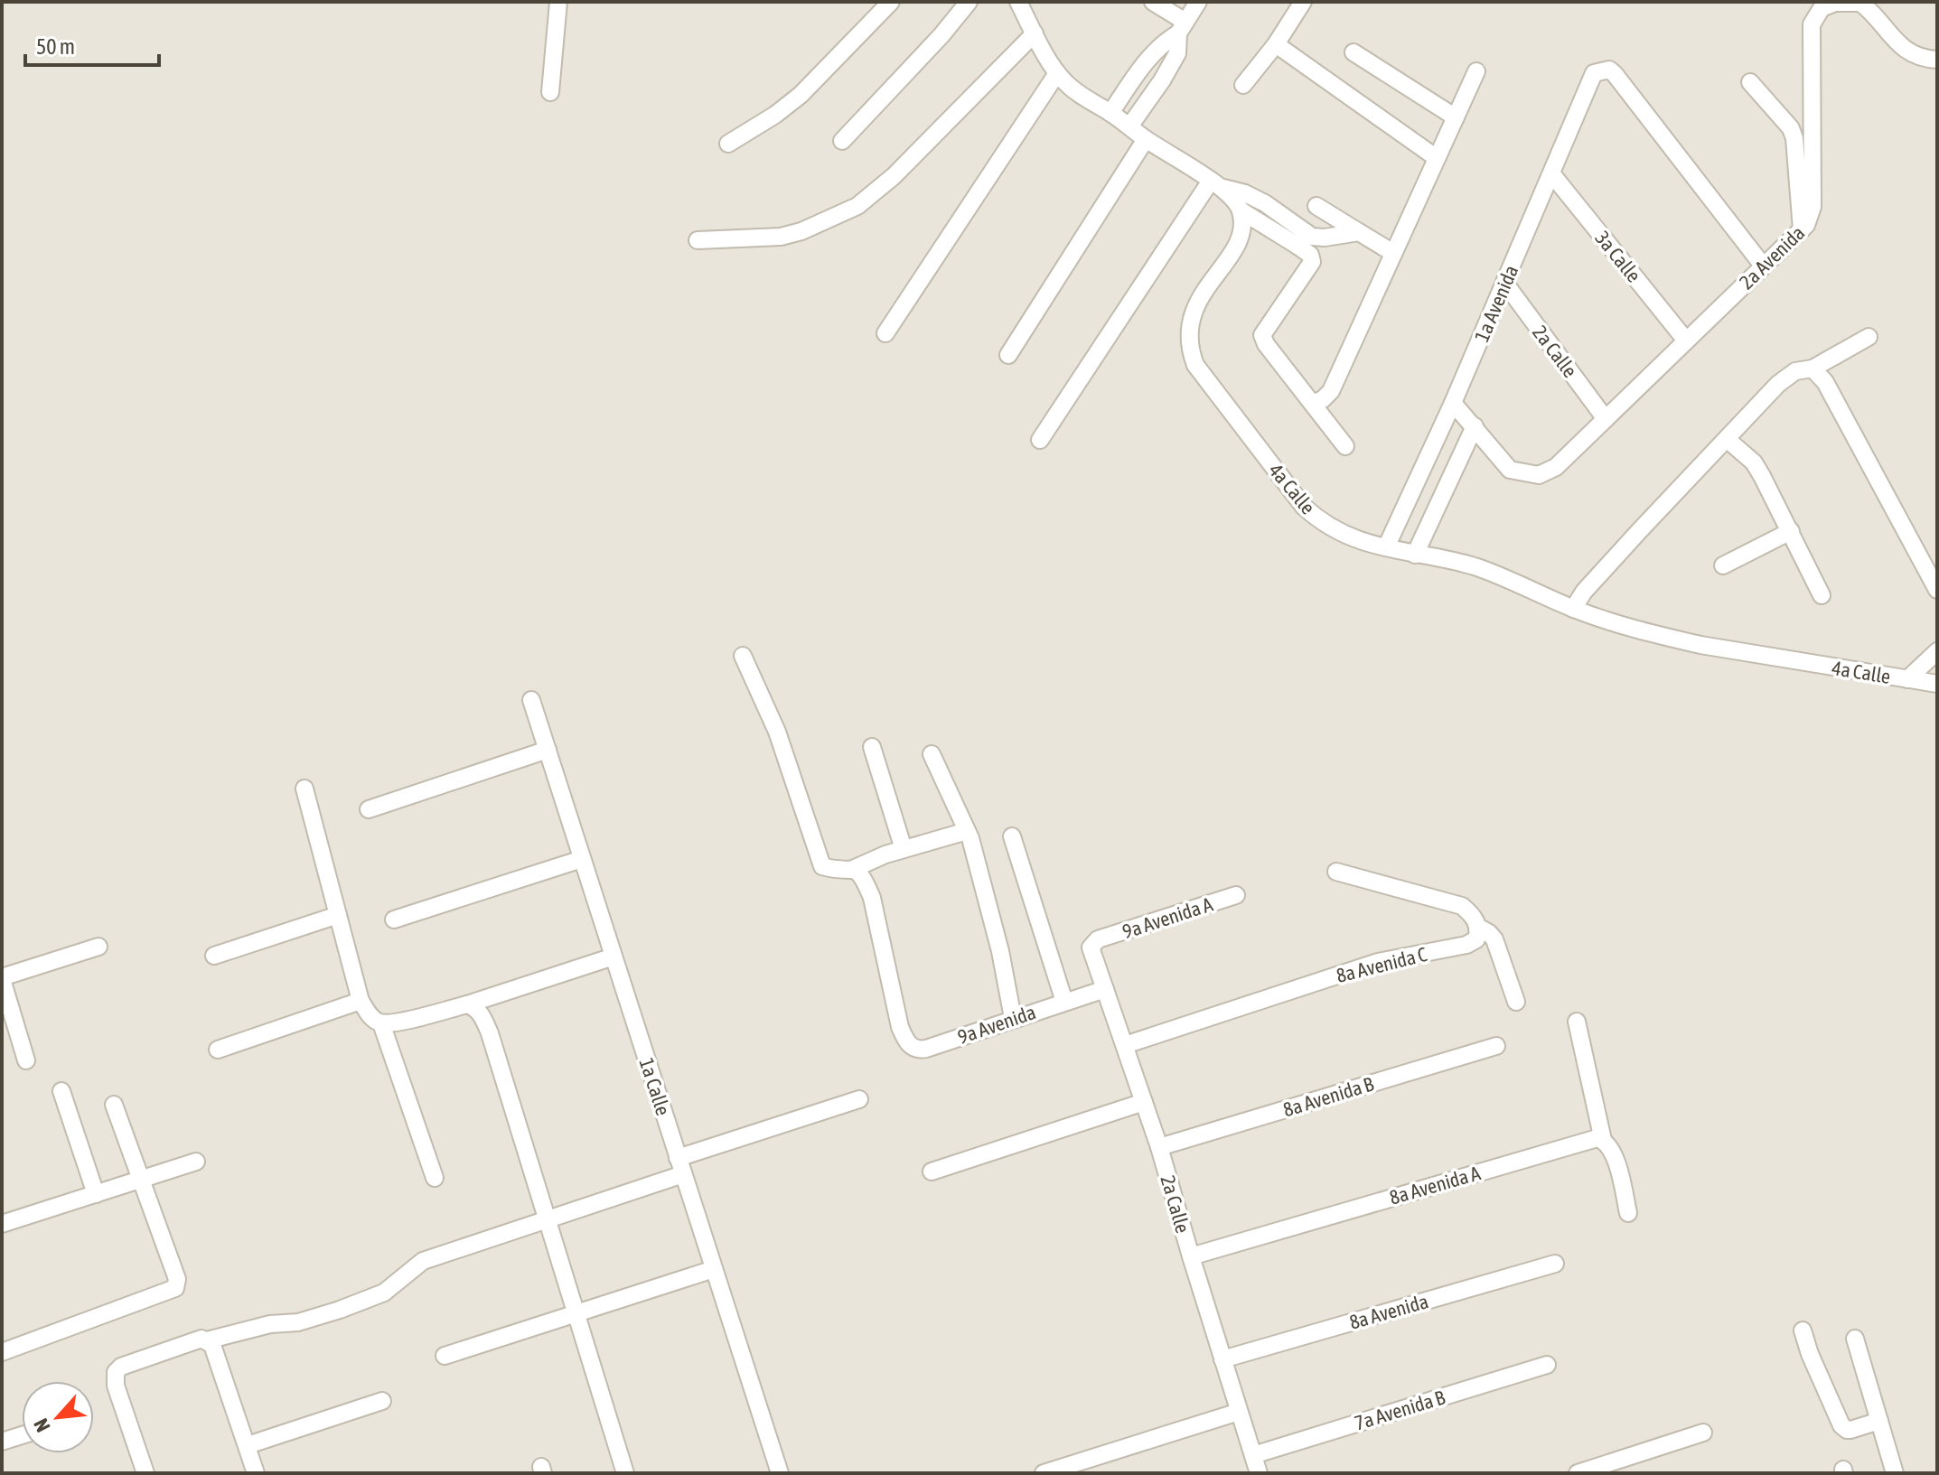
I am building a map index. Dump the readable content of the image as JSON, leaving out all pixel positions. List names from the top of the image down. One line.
{"streets":{"street":["3a Calle","2a Avenida","1a Avenida","2a Calle","4a Calle","9a Avenida A","8a Avenida C","9a Avenida","1a Calle","8a Avenida B","8a Avenida A","8a Avenida","7a Avenida B"]},"crossings":[["3a Calle","2a Avenida"],["3a Calle","1a Avenida"],["2a Avenida","1a Avenida"],["2a Avenida","2a Calle"],["1a Avenida","2a Calle"],["1a Avenida","4a Calle"],["2a Calle","9a Avenida A"],["2a Calle","8a Avenida C"],["2a Calle","9a Avenida"],["2a Calle","8a Avenida B"],["2a Calle","8a Avenida A"],["2a Calle","8a Avenida"],["2a Calle","7a Avenida B"]],"scale_bar":"50 m","north":"bottom left"}
